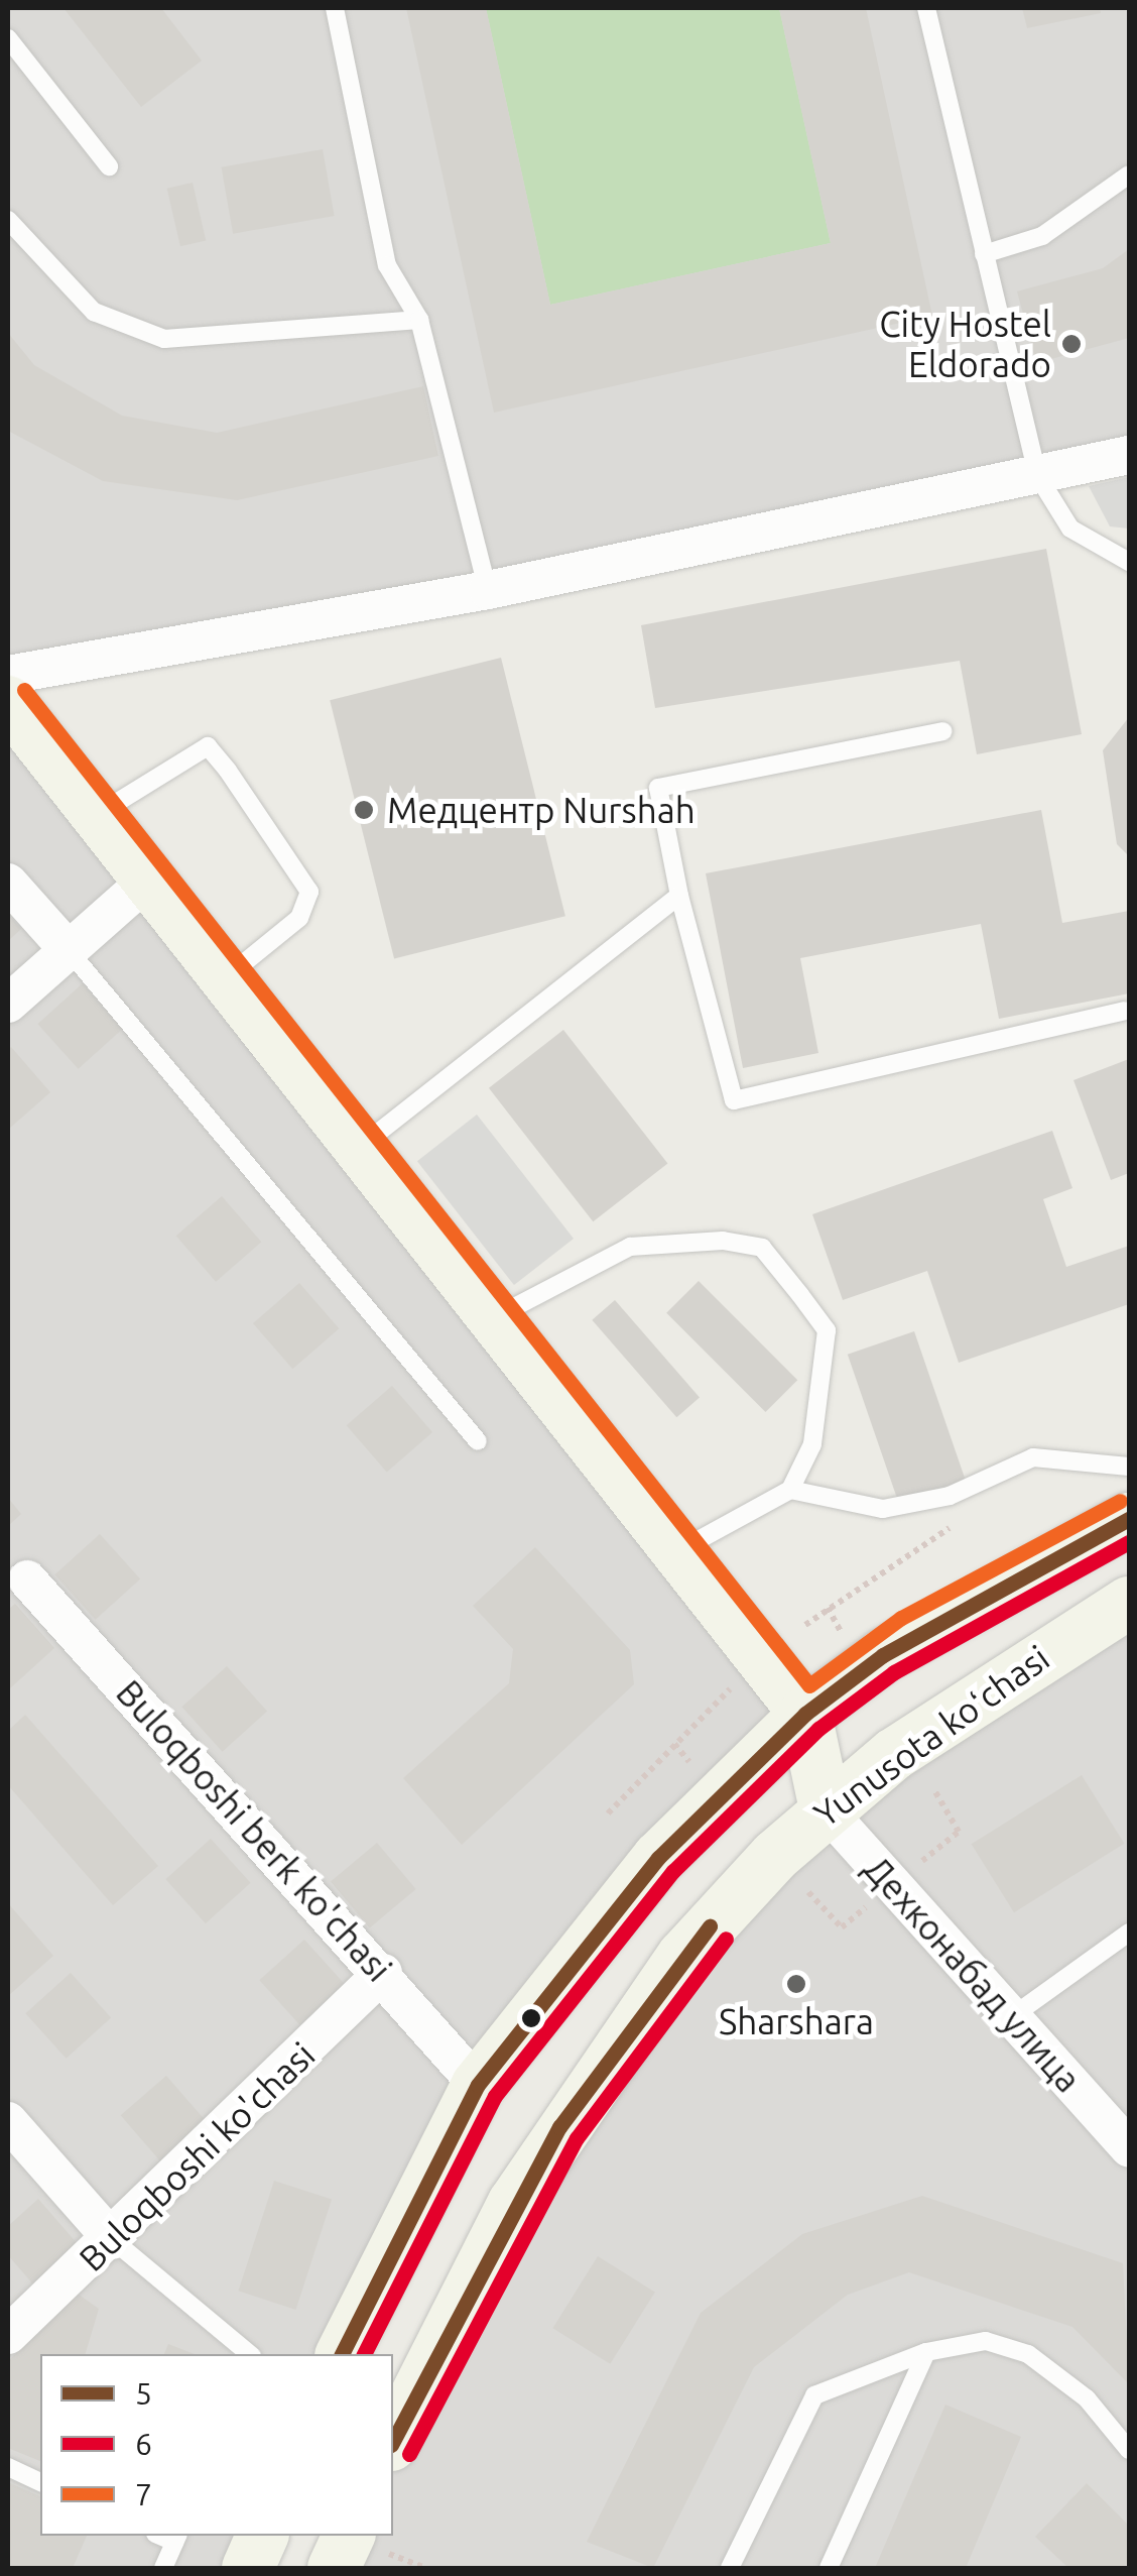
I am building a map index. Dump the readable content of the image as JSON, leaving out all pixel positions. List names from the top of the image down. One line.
{"streets":{"main road":["Yunusota koʻchasi","Дехконабад улица"],"street":["Buloqboshi berk ko'chasi","Buloqboshi ko'chasi"]},"crossings":[["Yunusota koʻchasi","Дехконабад улица"],["Buloqboshi berk ko'chasi","Buloqboshi ko'chasi"]],"places":["City Hostel Eldorado","Медцентр Nurshah","Sharshara"],"lines":["transit line 7","transit line 5","transit line 6"],"legend":["5","6","7"]}
